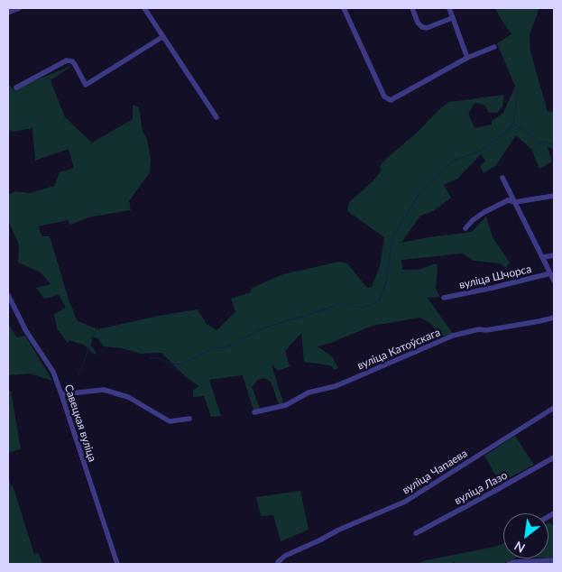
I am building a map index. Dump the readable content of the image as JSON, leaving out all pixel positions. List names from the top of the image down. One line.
{"streets":{"street":["вуліца Шчорса","вуліца Катоўскага","Савецкая вуліца","вуліца Чапаева","вуліца Лазо"]},"north":"bottom left"}
